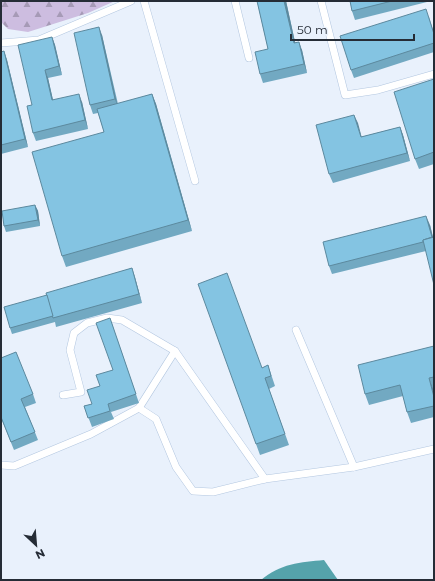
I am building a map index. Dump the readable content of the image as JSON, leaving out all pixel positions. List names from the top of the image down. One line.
{"scale_bar":"50 m","north":"bottom right"}
